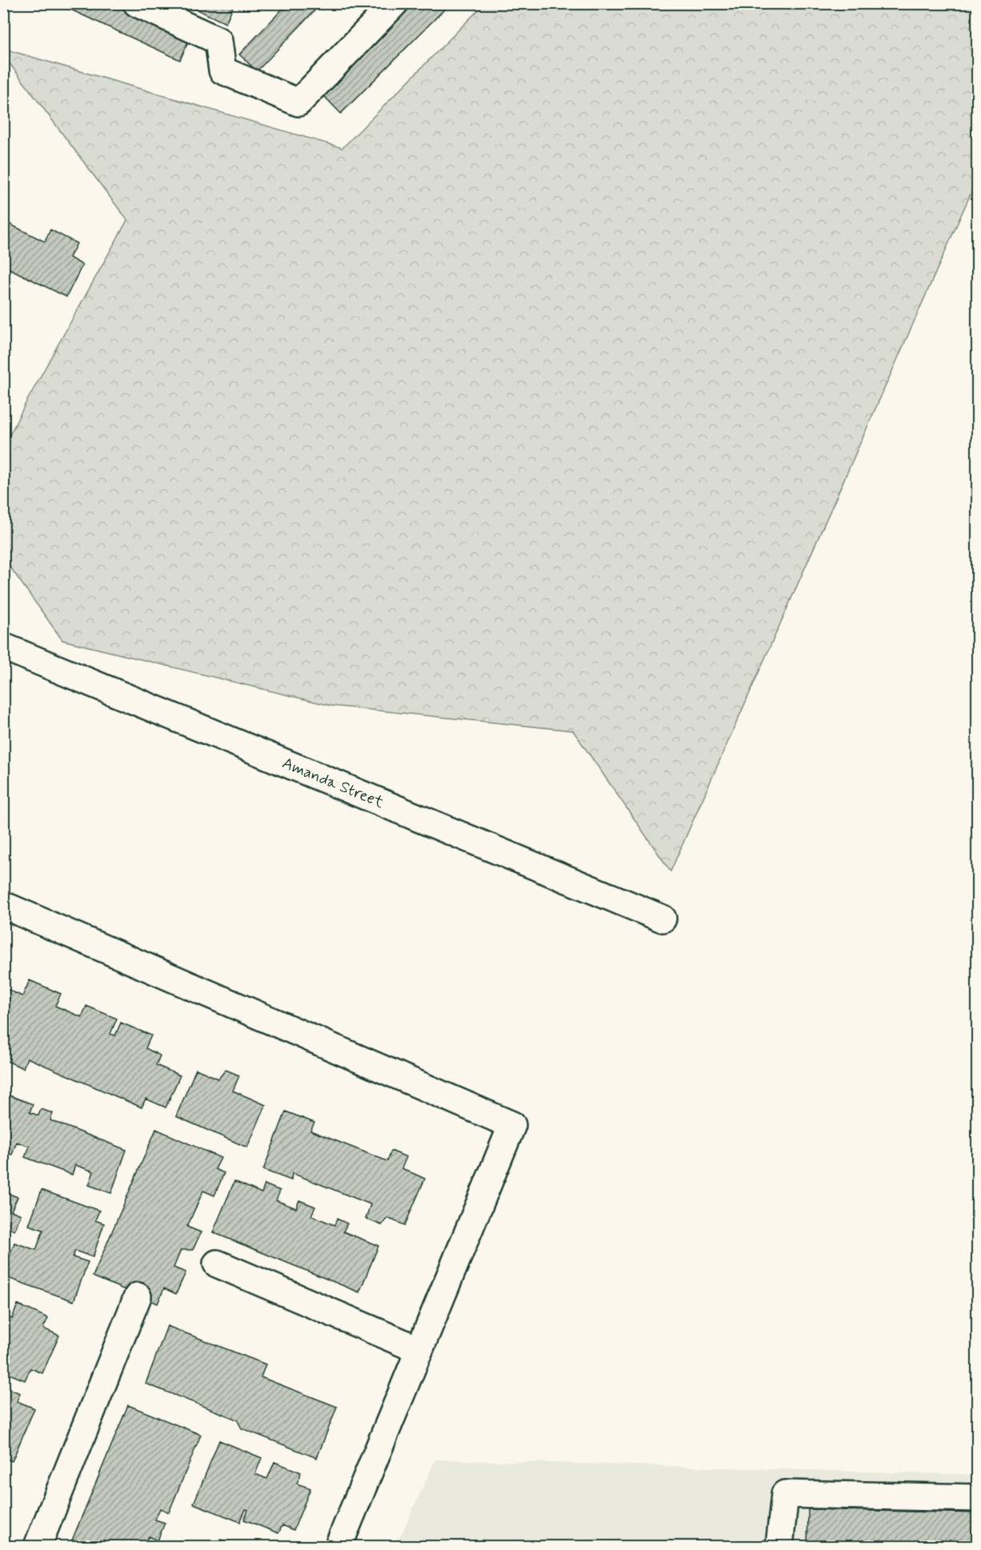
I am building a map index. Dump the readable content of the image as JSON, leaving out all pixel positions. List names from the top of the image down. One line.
{"streets":{"street":["Amanda Street"]}}
